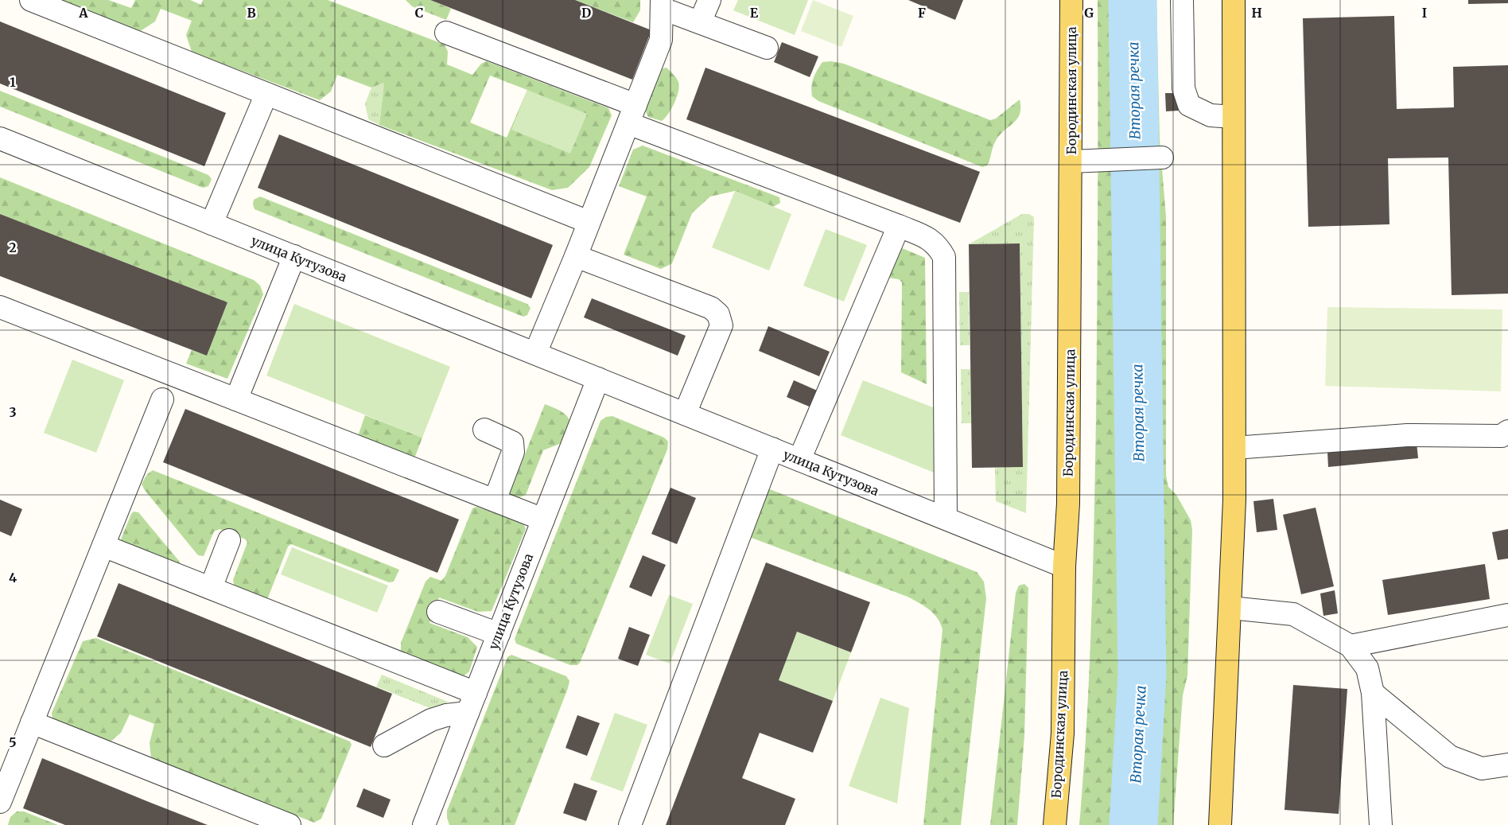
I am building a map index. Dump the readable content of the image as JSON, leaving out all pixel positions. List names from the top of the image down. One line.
{"streets":{"main road":["Бородинская улица"],"street":["улица Кутузова"]},"crossings":[["Бородинская улица","улица Кутузова"]],"water":["Вторая речка"],"grid":{"columns":["A","B","C","D","E","F","G","H","I"],"rows":["1","2","3","4","5"]}}
